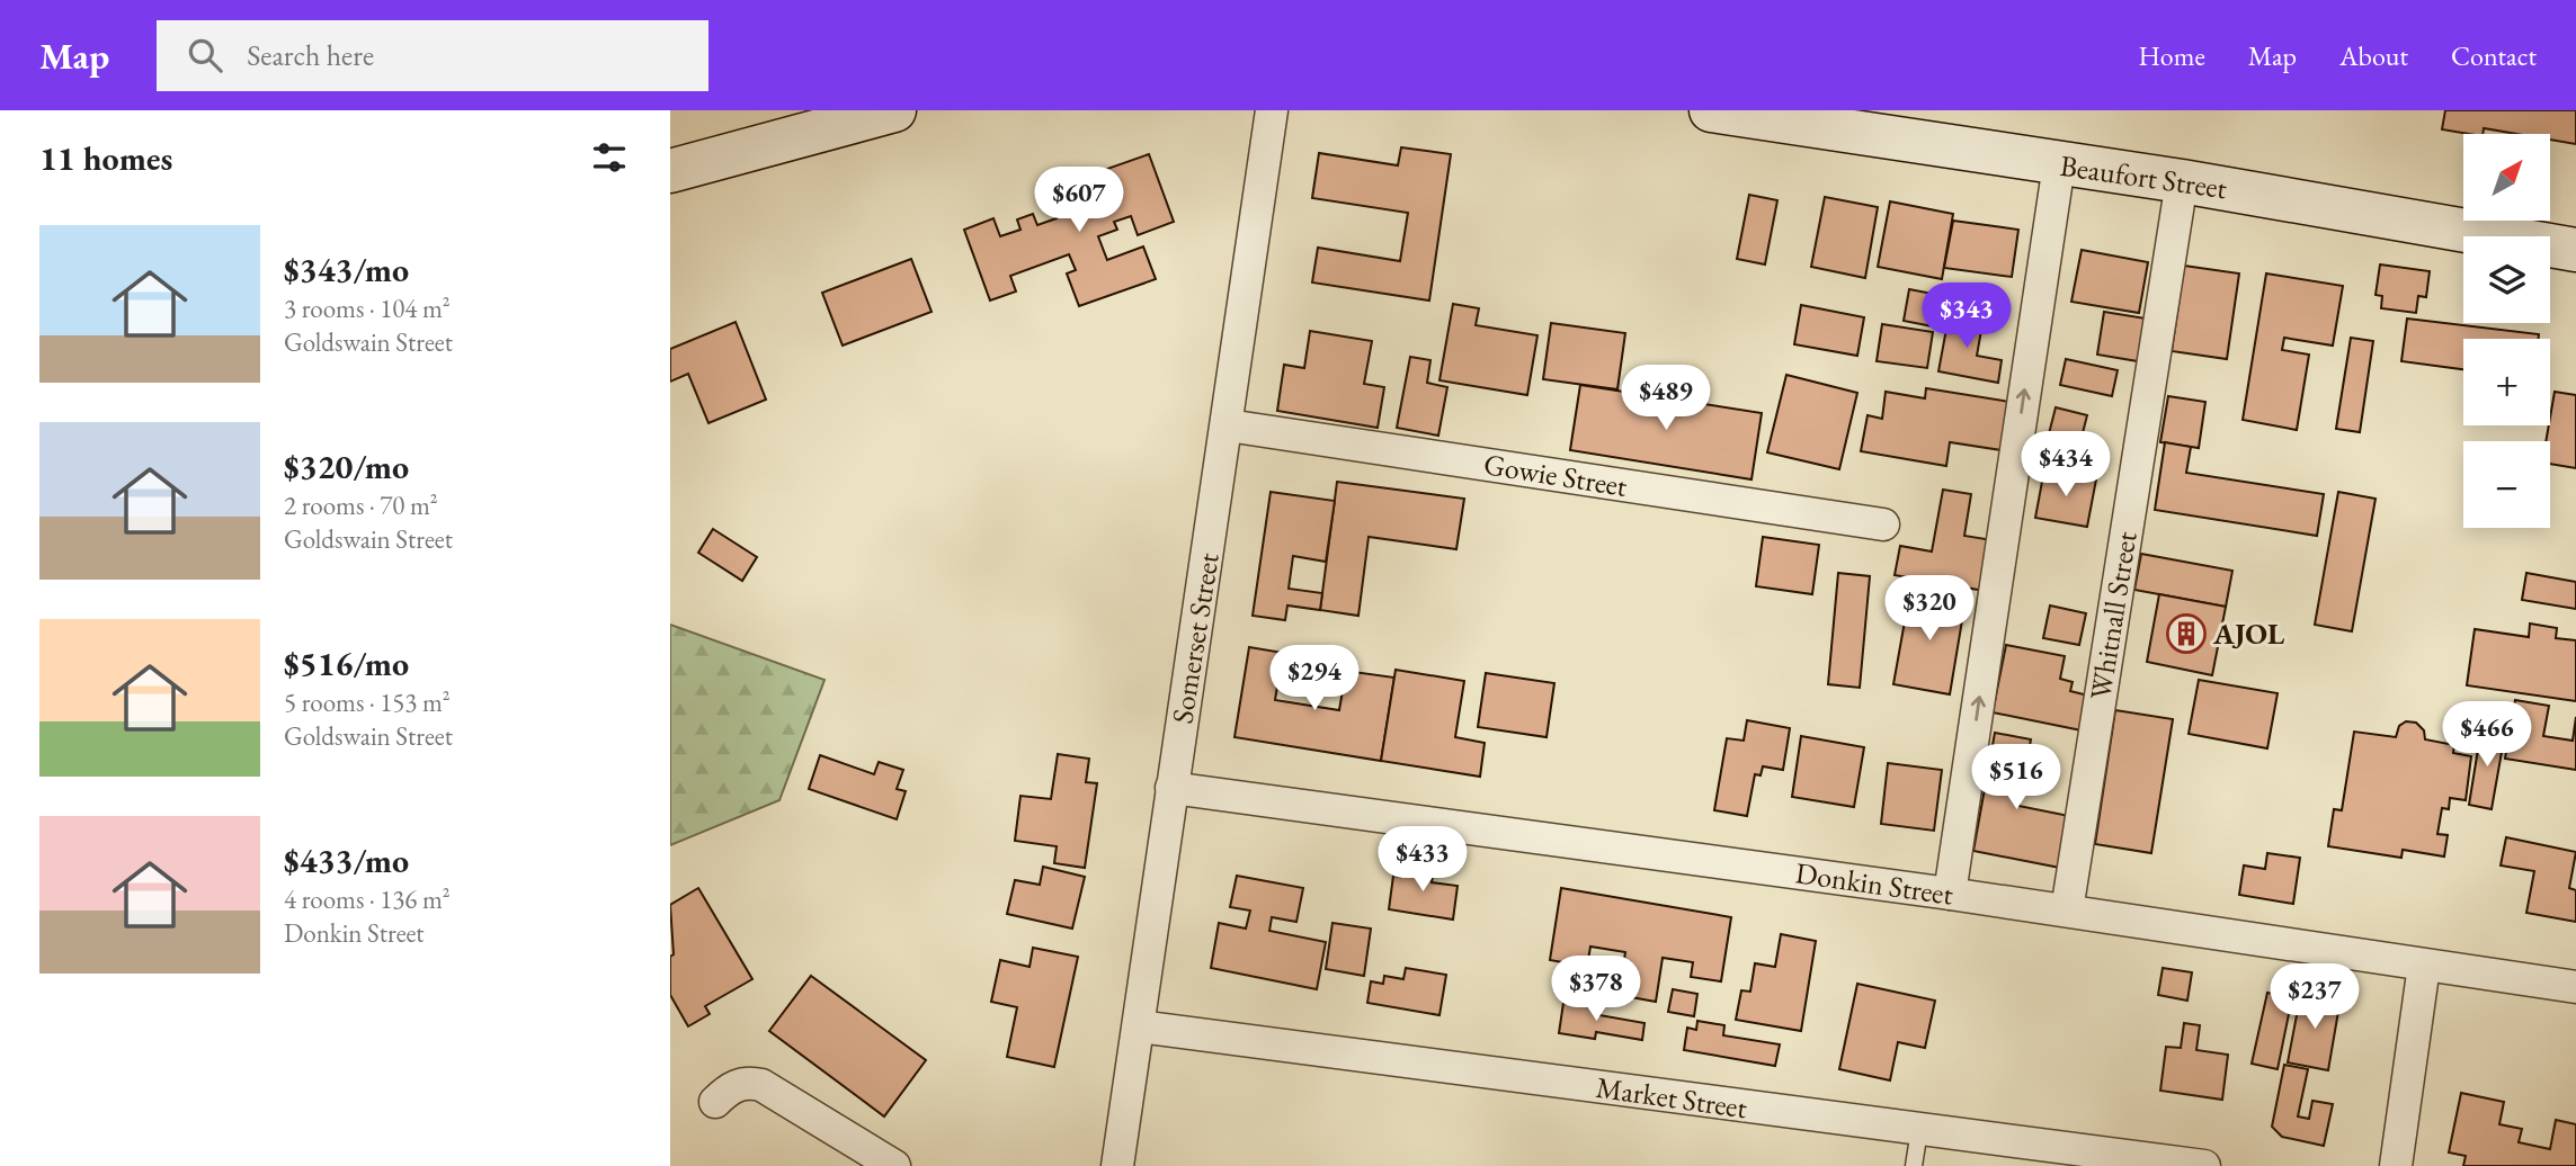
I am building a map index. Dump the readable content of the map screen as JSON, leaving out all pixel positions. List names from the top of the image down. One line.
{"streets":{"main road":["Beaufort Street"],"street":["Gowie Street","Whitnall Street","Somerset Street","Donkin Street","Market Street"]},"crossings":[["Beaufort Street","Whitnall Street"],["Gowie Street","Somerset Street"],["Whitnall Street","Donkin Street"],["Somerset Street","Donkin Street"],["Somerset Street","Market Street"]],"places":{"building":["AJOL"]},"north":"top right","page":{"header":"Map","search":"Search here","nav":["Home","Map","About","Contact"],"heading":"11 homes","map_buttons":["+","−"],"price":["$607","$343","$489","$434","$320","$294","$466","$516","$433","$378","$237"],"list":[{"name":"$343/mo","note":"3 rooms · 104 m² · Goldswain Street"},{"name":"$320/mo","note":"2 rooms · 70 m² · Goldswain Street"},{"name":"$516/mo","note":"5 rooms · 153 m² · Goldswain Street"},{"name":"$433/mo","note":"4 rooms · 136 m² · Donkin Street"}]}}
